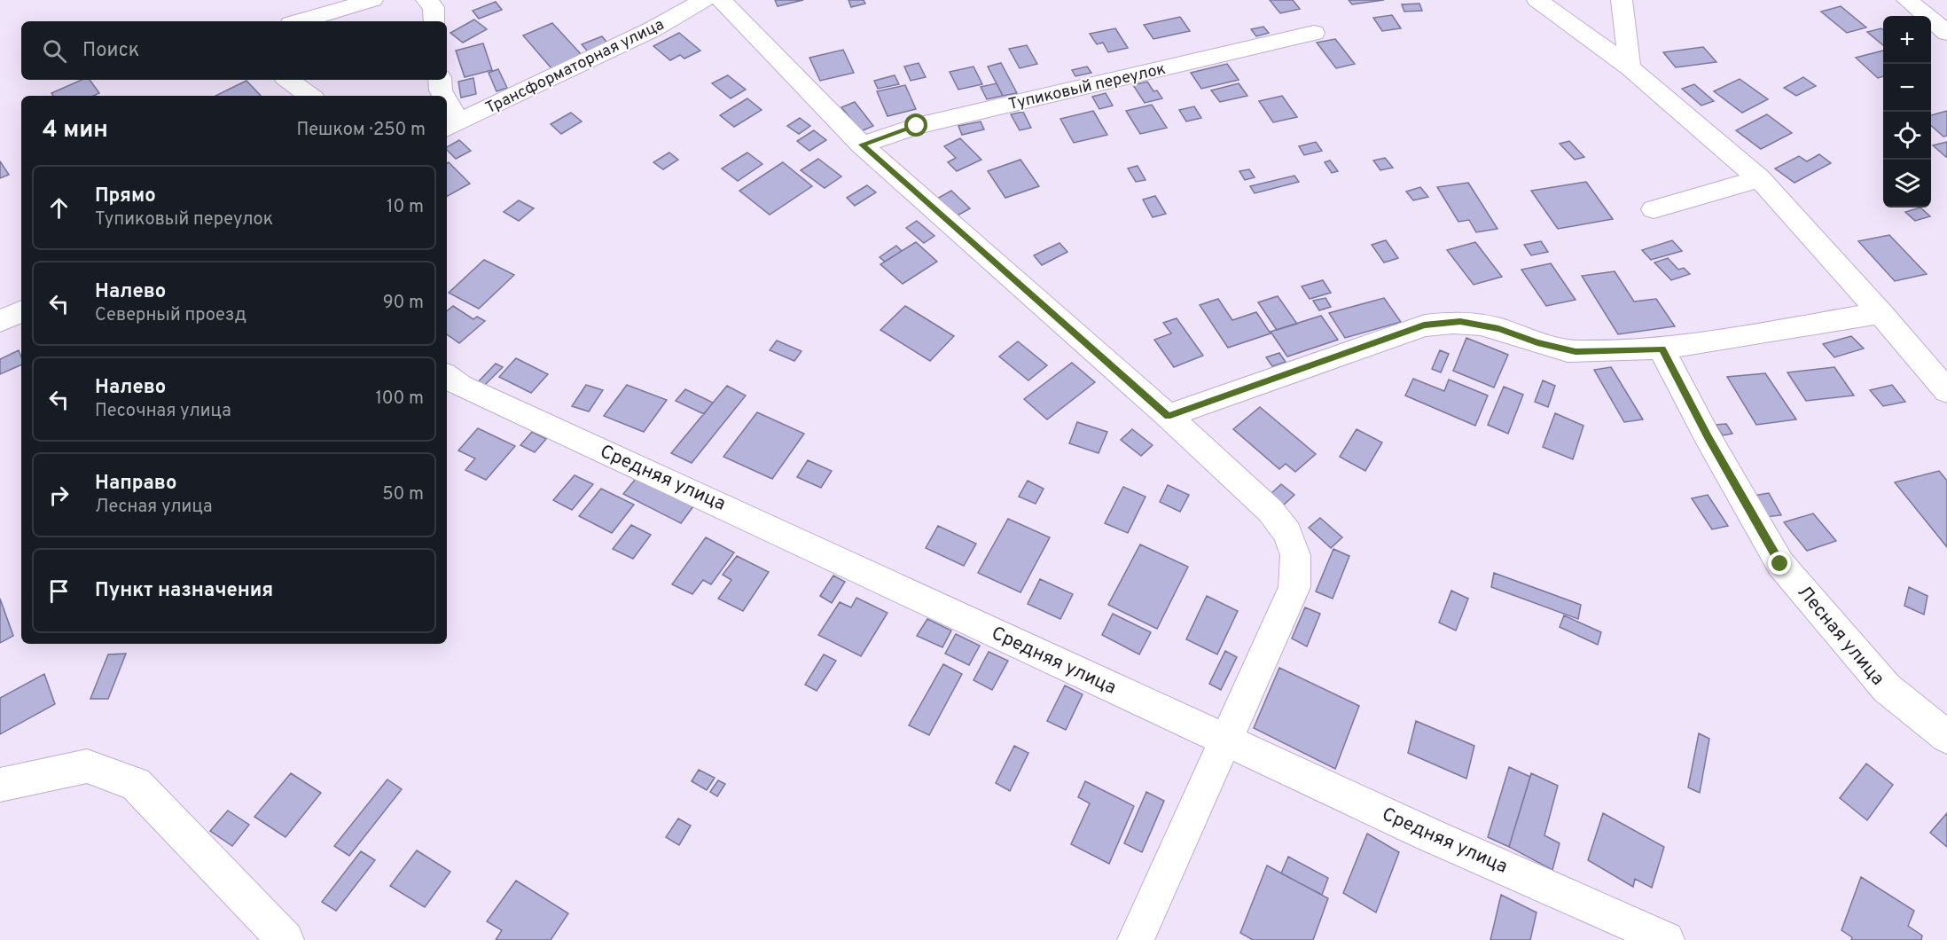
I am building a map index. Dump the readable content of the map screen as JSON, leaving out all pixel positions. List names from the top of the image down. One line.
{"streets":{"street":["Трансформаторная улица","Тупиковый переулок","Средняя улица","Лесная улица"]},"page":{"map_buttons":["+","−"],"search":"Поиск","heading":["4 мин","Пешком · 250 m"],"list":[["Прямо","Тупиковый переулок","10 m"],["Налево","Северный проезд","90 m"],["Налево","Песочная улица","100 m"],["Направо","Лесная улица","50 m"],"Пункт назначения"]}}
